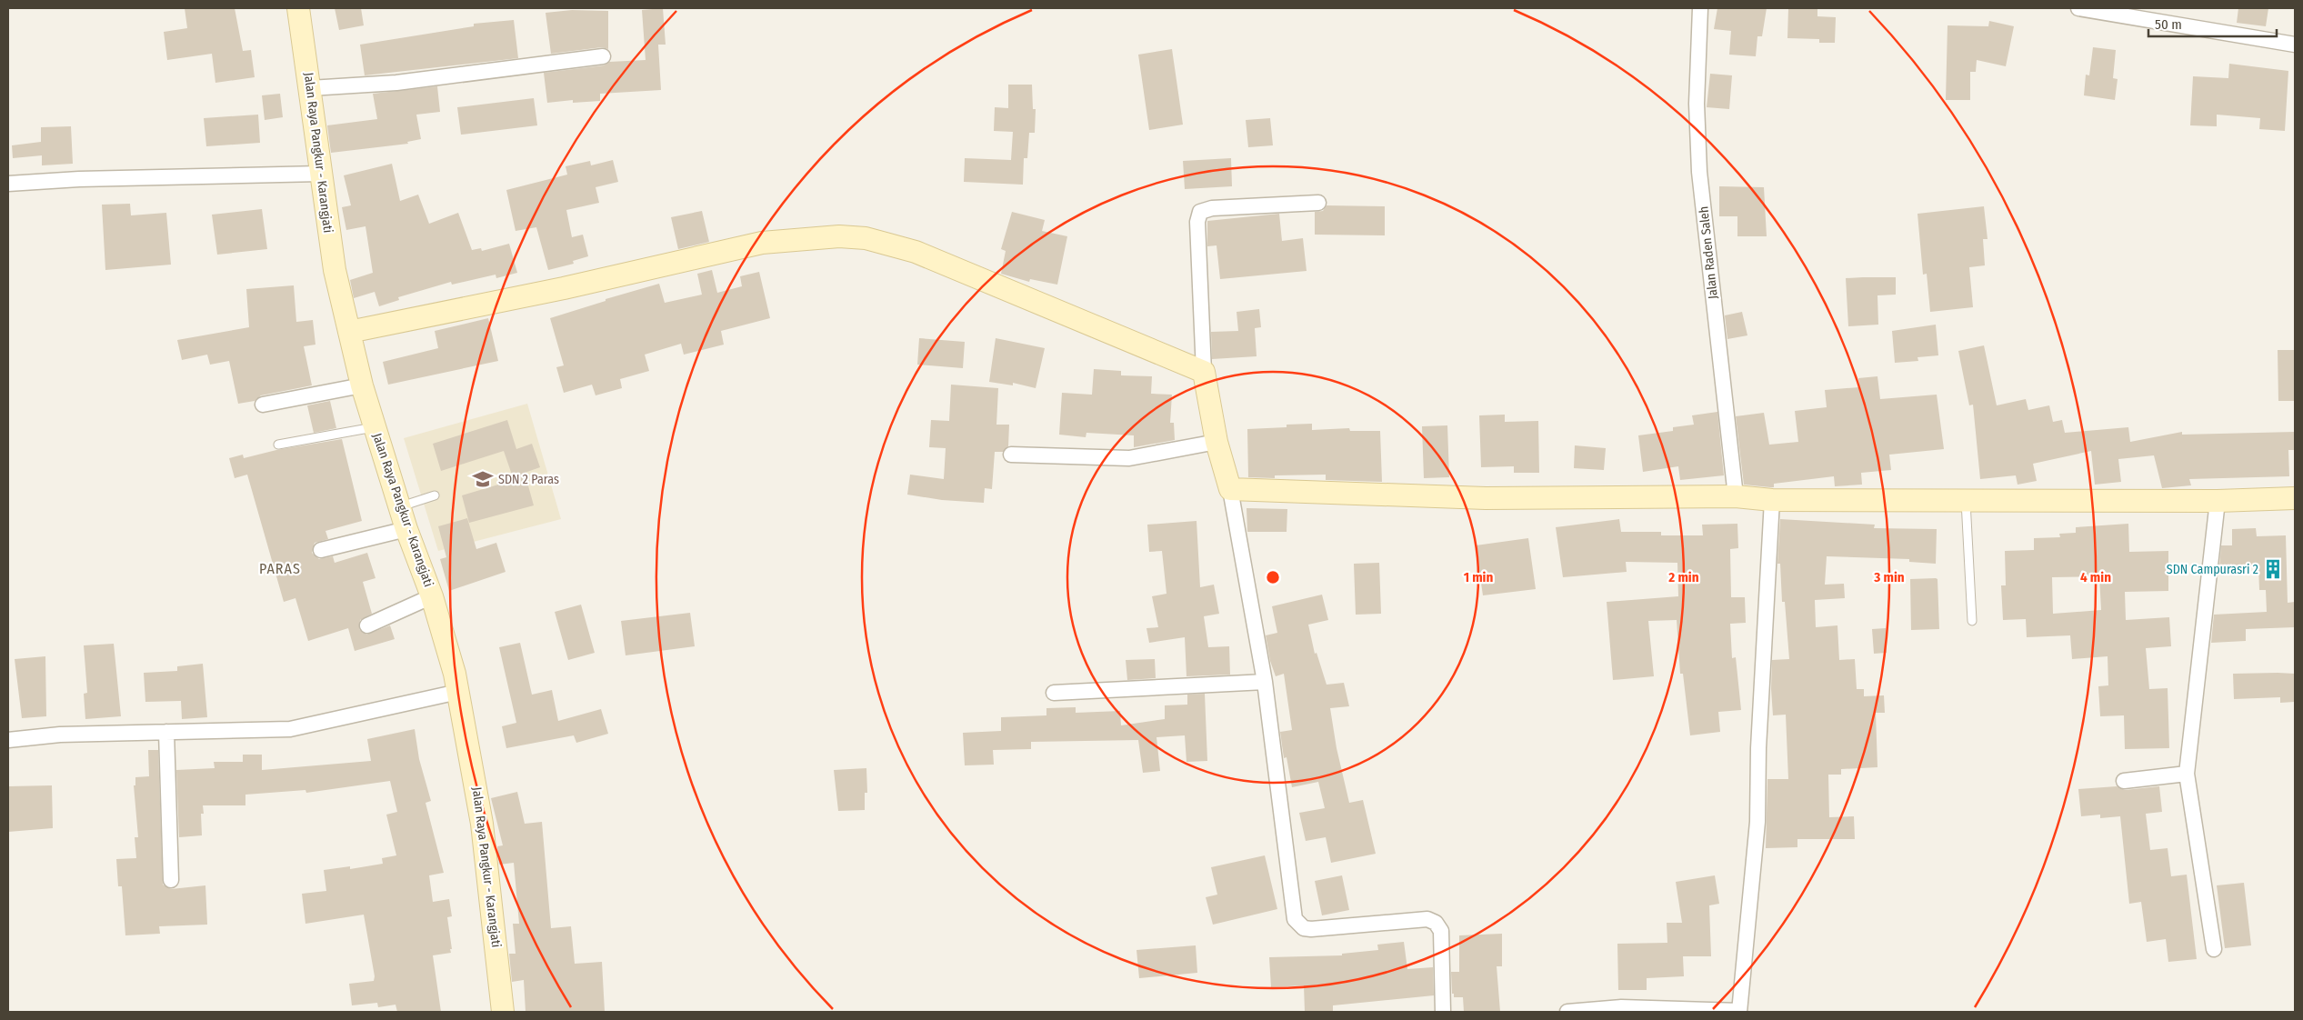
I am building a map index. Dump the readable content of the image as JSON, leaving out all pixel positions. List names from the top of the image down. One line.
{"streets":{"street":["Jalan Raya Pangkur - Karangjati","Jalan Raden Saleh"]},"districts":["PARAS"],"places":{"school or university":["SDN 2 Paras"],"building":["SDN Campurasri 2"]},"scale_bar":"50 m","rings":["1 min","2 min","3 min","4 min"]}
